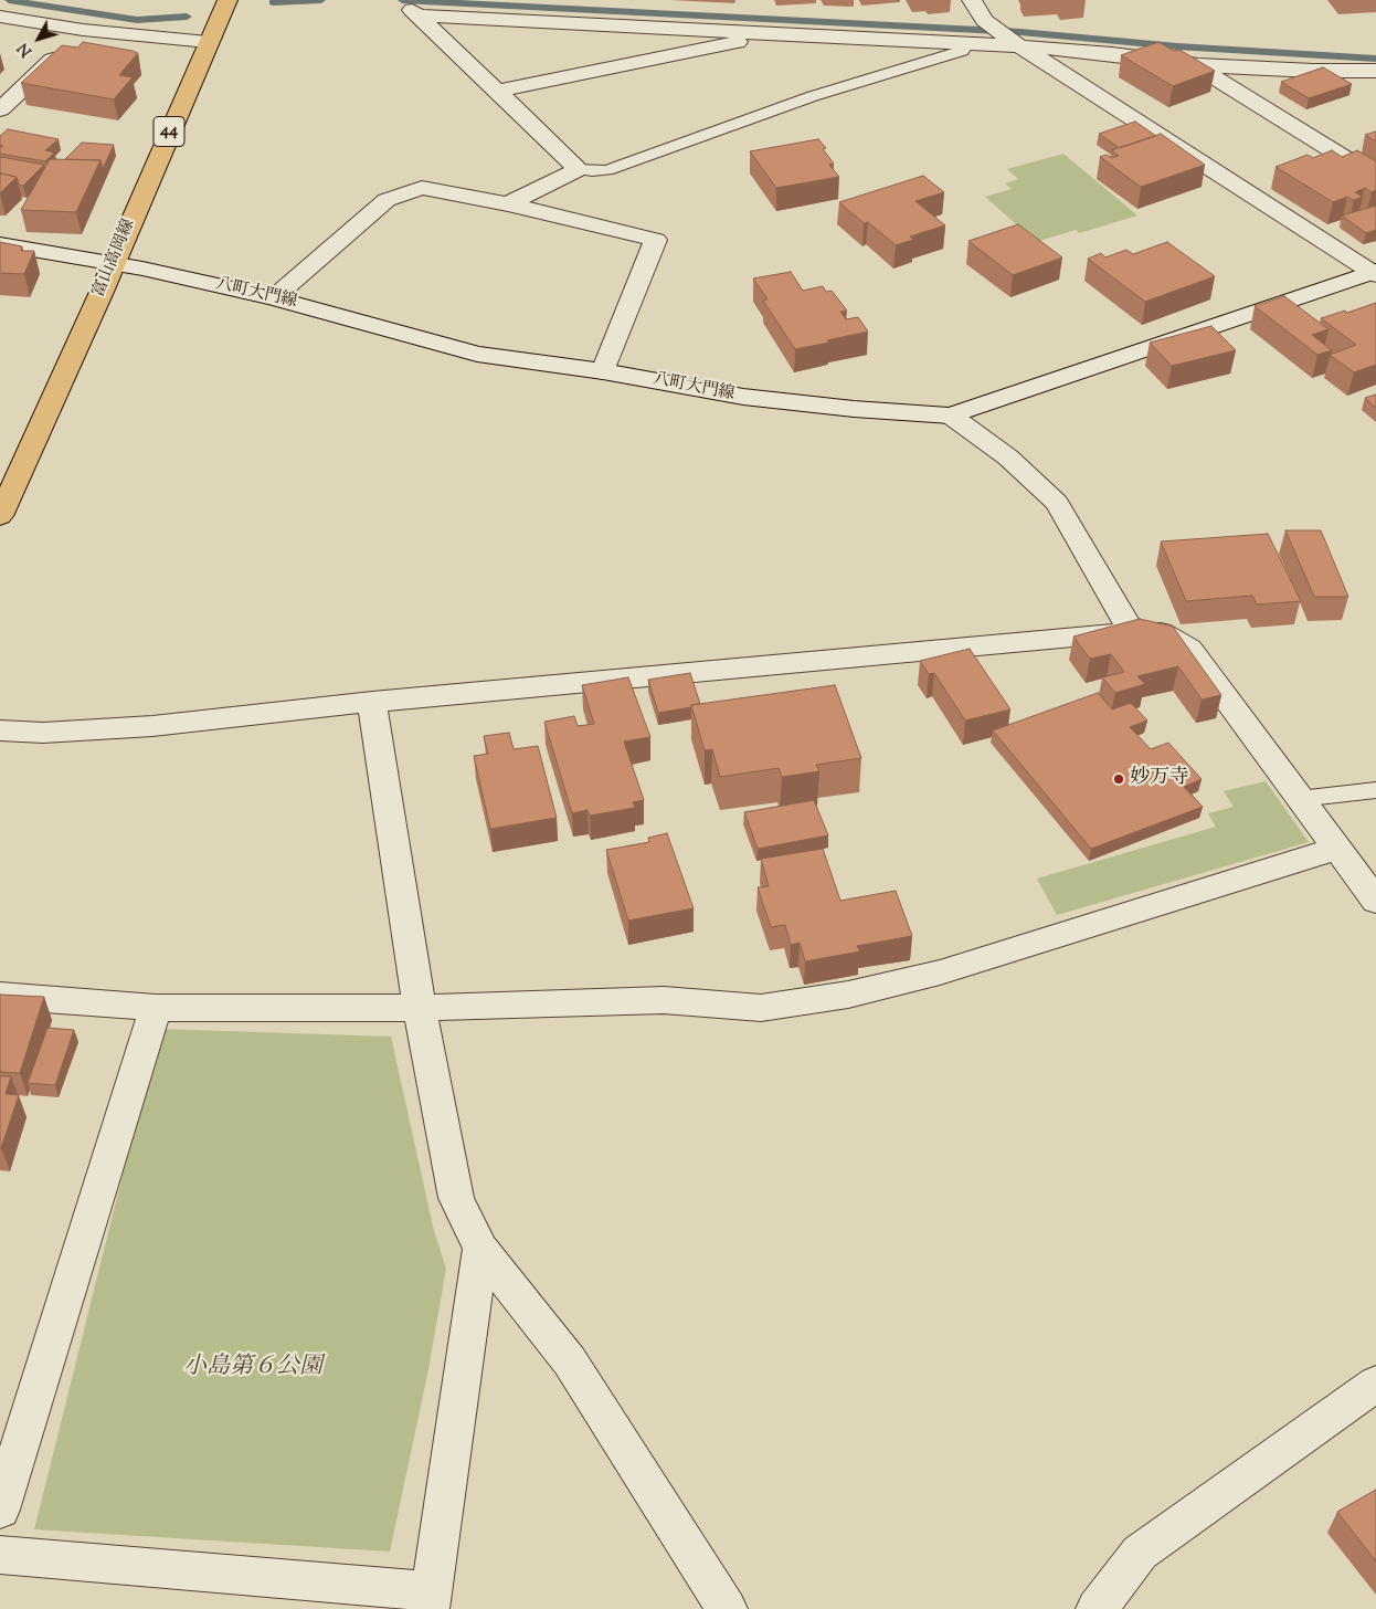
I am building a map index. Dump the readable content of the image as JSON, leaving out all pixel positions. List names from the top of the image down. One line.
{"streets":{"main road":["44","富山高岡線"],"street":["八町大門線"]},"crossings":[["富山高岡線","八町大門線"]],"parks":["小島第６公園"],"places":["妙万寺"],"north":"bottom left"}
